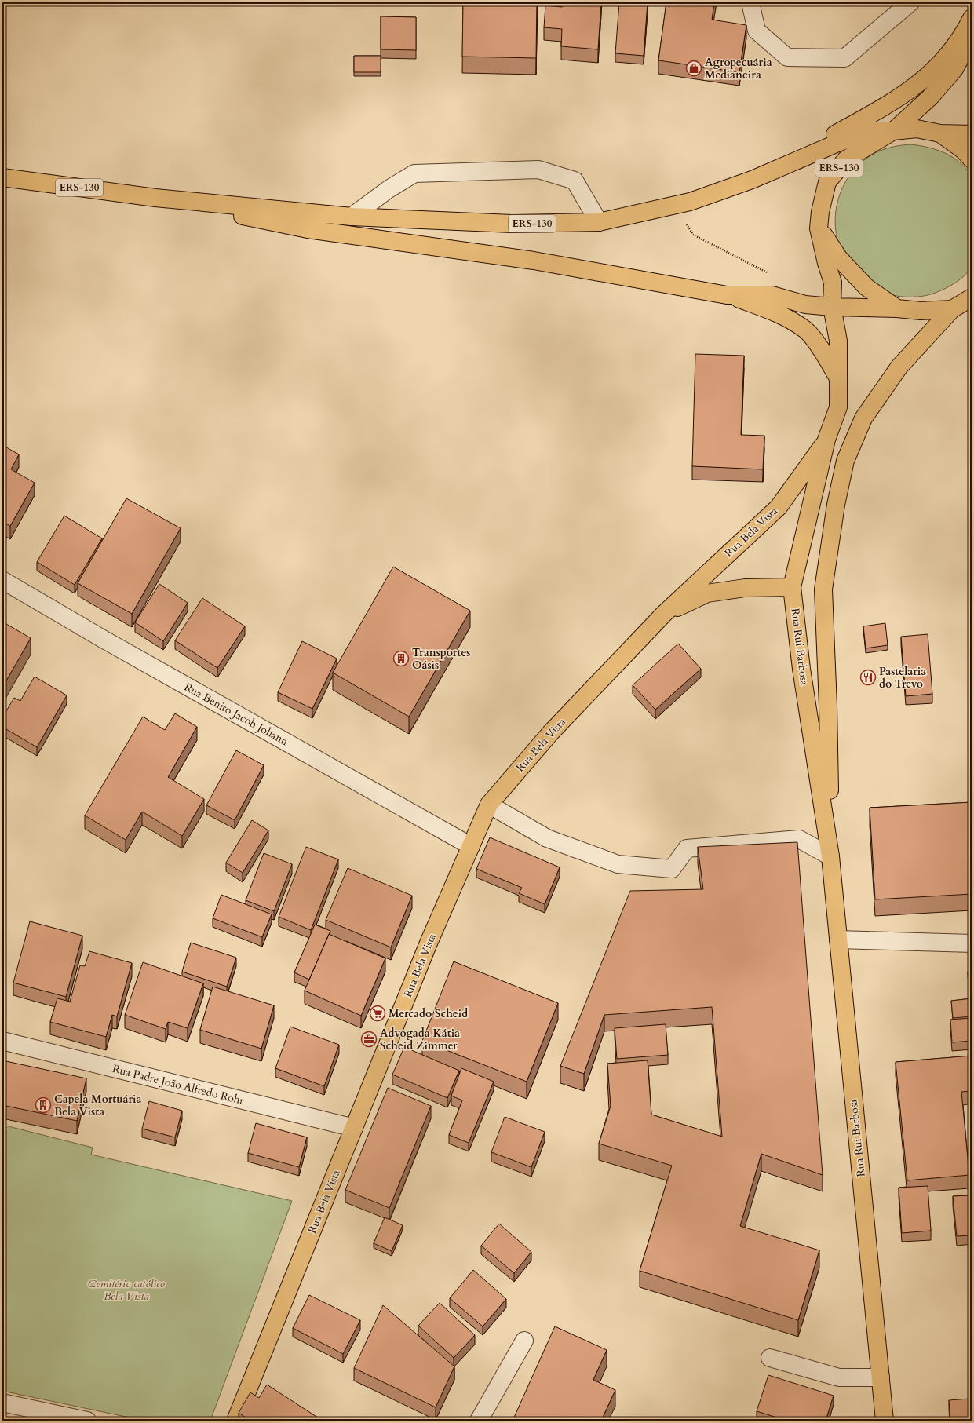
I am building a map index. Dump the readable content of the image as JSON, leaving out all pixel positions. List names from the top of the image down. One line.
{"streets":{"main road":["ERS-130","Rua Bela Vista","Rua Ruí Barbosa"],"street":["Rua Benito Jacob Johann","Rua Padre João Alfredo Rohr"]},"crossings":[["Rua Bela Vista","Rua Ruí Barbosa"],["Rua Bela Vista","Rua Benito Jacob Johann"],["Rua Bela Vista","Rua Padre João Alfredo Rohr"]],"parks":["Cemitério católico Bela Vista"],"places":{"shop":["Agropecuária Medianeira"],"building":["Transportes Oásis","Capela Mortuária Bela Vista"],"restaurant":["Pastelaria do Trevo"],"supermarket":["Mercado Scheid"],"office":["Advogada Kátia Scheid Zimmer"]}}
